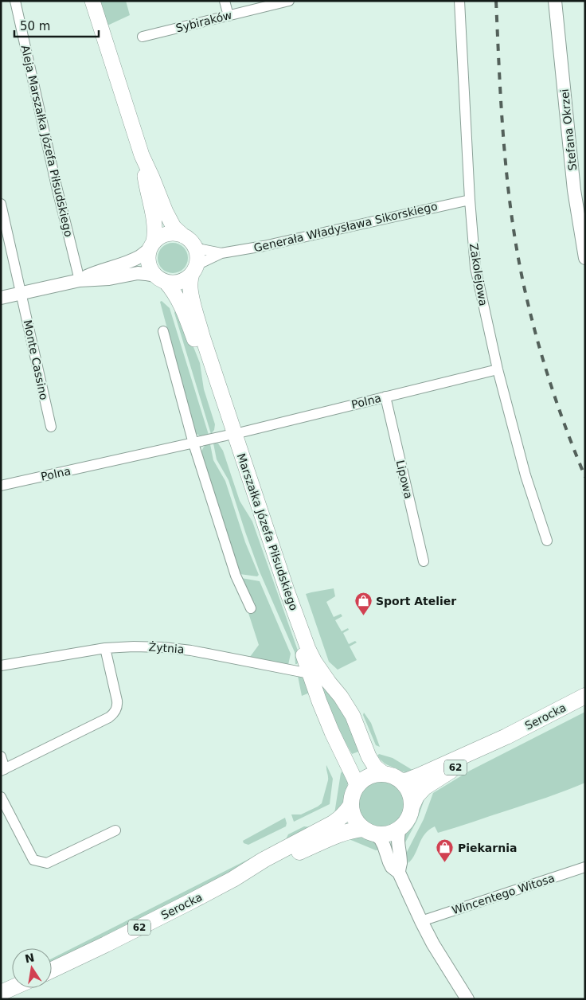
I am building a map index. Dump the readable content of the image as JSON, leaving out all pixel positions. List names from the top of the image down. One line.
{"streets":{"main road":["Marszałka Józefa Piłsudskiego","Serocka","62"],"street":["Sybiraków","Stefana Okrzei","Aleja Marszałka Józefa Piłsudskiego","Generała Władysława Sikorskiego","Zakolejowa","Monte Cassino","Polna","Lipowa","Żytnia","Wincentego Witosa"]},"crossings":[["Generała Władysława Sikorskiego","Zakolejowa"],["Generała Władysława Sikorskiego","Marszałka Józefa Piłsudskiego"],["Zakolejowa","Polna"],["Polna","Lipowa"],["Polna","Marszałka Józefa Piłsudskiego"],["Marszałka Józefa Piłsudskiego","Żytnia"],["Marszałka Józefa Piłsudskiego","Serocka"],["Marszałka Józefa Piłsudskiego","62"],["Serocka","62"]],"places":{"shop":["Sport Atelier","Piekarnia"]},"scale_bar":"50 m","north":"top"}
